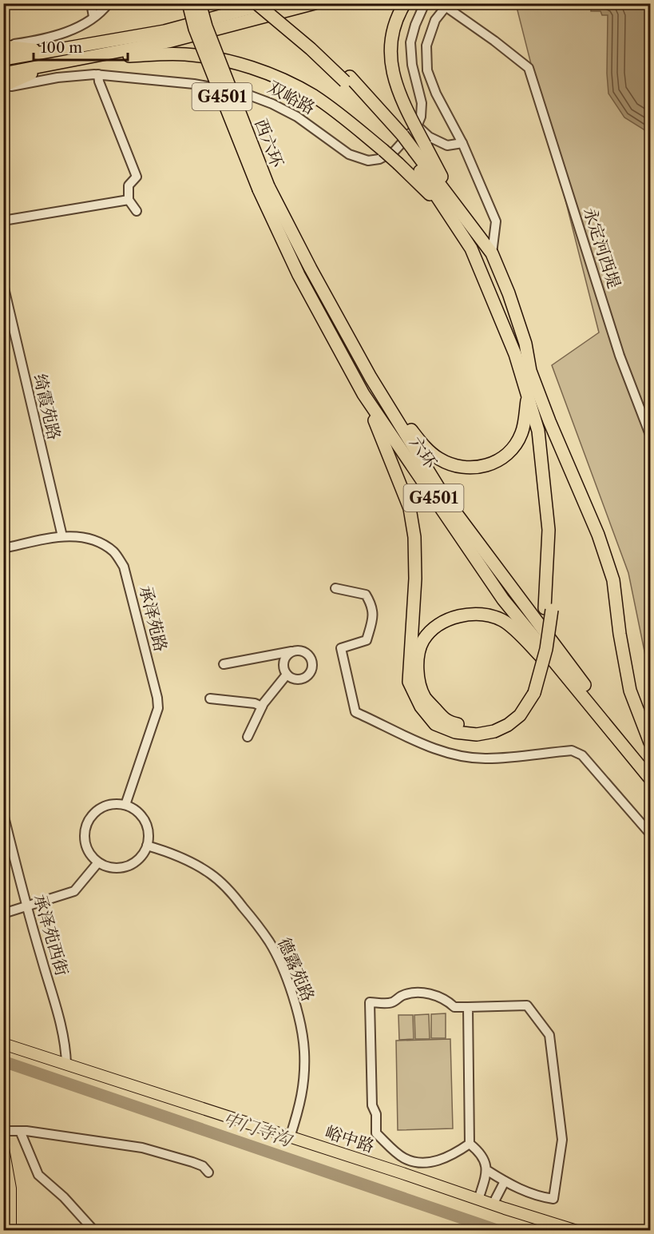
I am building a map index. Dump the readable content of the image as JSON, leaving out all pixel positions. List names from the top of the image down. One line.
{"streets":{"highway":["G4501","西六环","六环"],"main road":["峪中路"],"street":["双峪路","永定河西堤","绮霞苑路","承泽苑路","承泽苑西街","德露苑路"]},"crossings":[["西六环","六环"],["绮霞苑路","承泽苑路"],["承泽苑路","德露苑路"],["承泽苑西街","峪中路"],["德露苑路","峪中路"]],"water":["中门寺沟"],"scale_bar":"100 m"}
